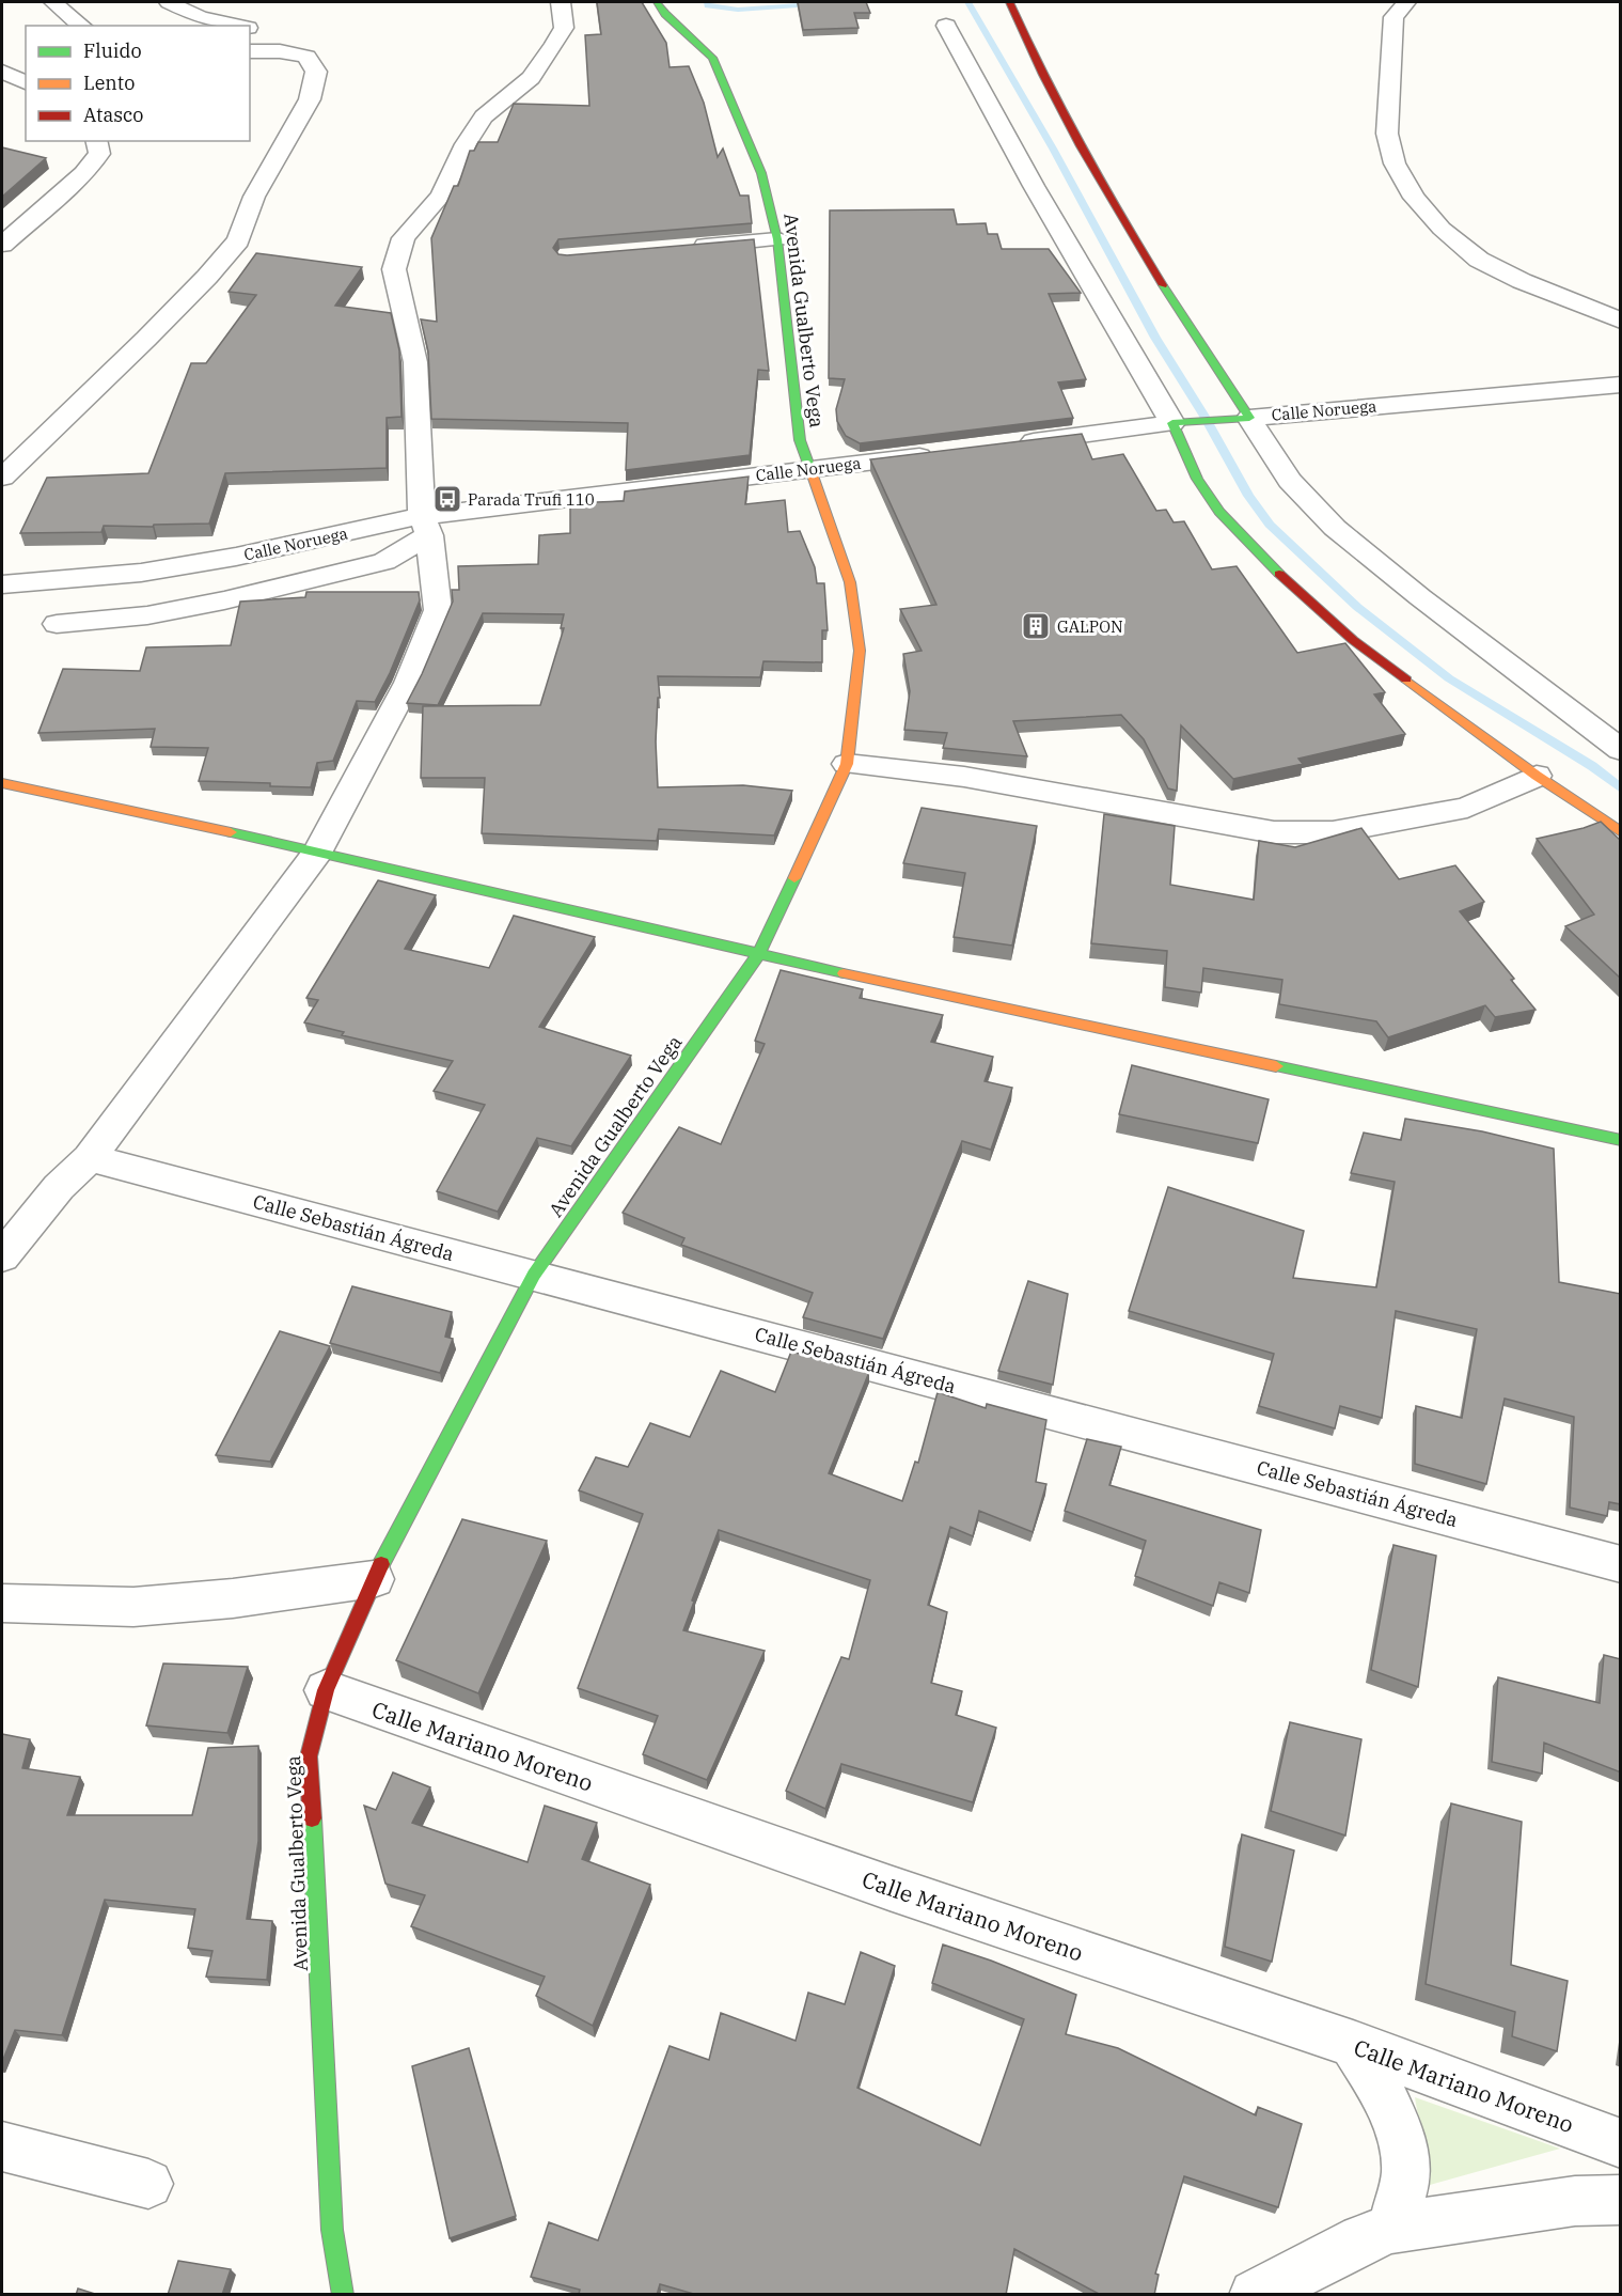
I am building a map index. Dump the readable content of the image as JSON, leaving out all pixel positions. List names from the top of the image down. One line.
{"streets":{"street":["Avenida Gualberto Vega","Calle Noruega","Calle Sebastián Ágreda","Calle Mariano Moreno"]},"crossings":[["Avenida Gualberto Vega","Calle Noruega"],["Avenida Gualberto Vega","Calle Sebastián Ágreda"],["Avenida Gualberto Vega","Calle Mariano Moreno"]],"places":{"bus stop":["Parada Trufi 110"],"building":["GALPON"]},"legend":["Fluido","Lento","Atasco"]}
